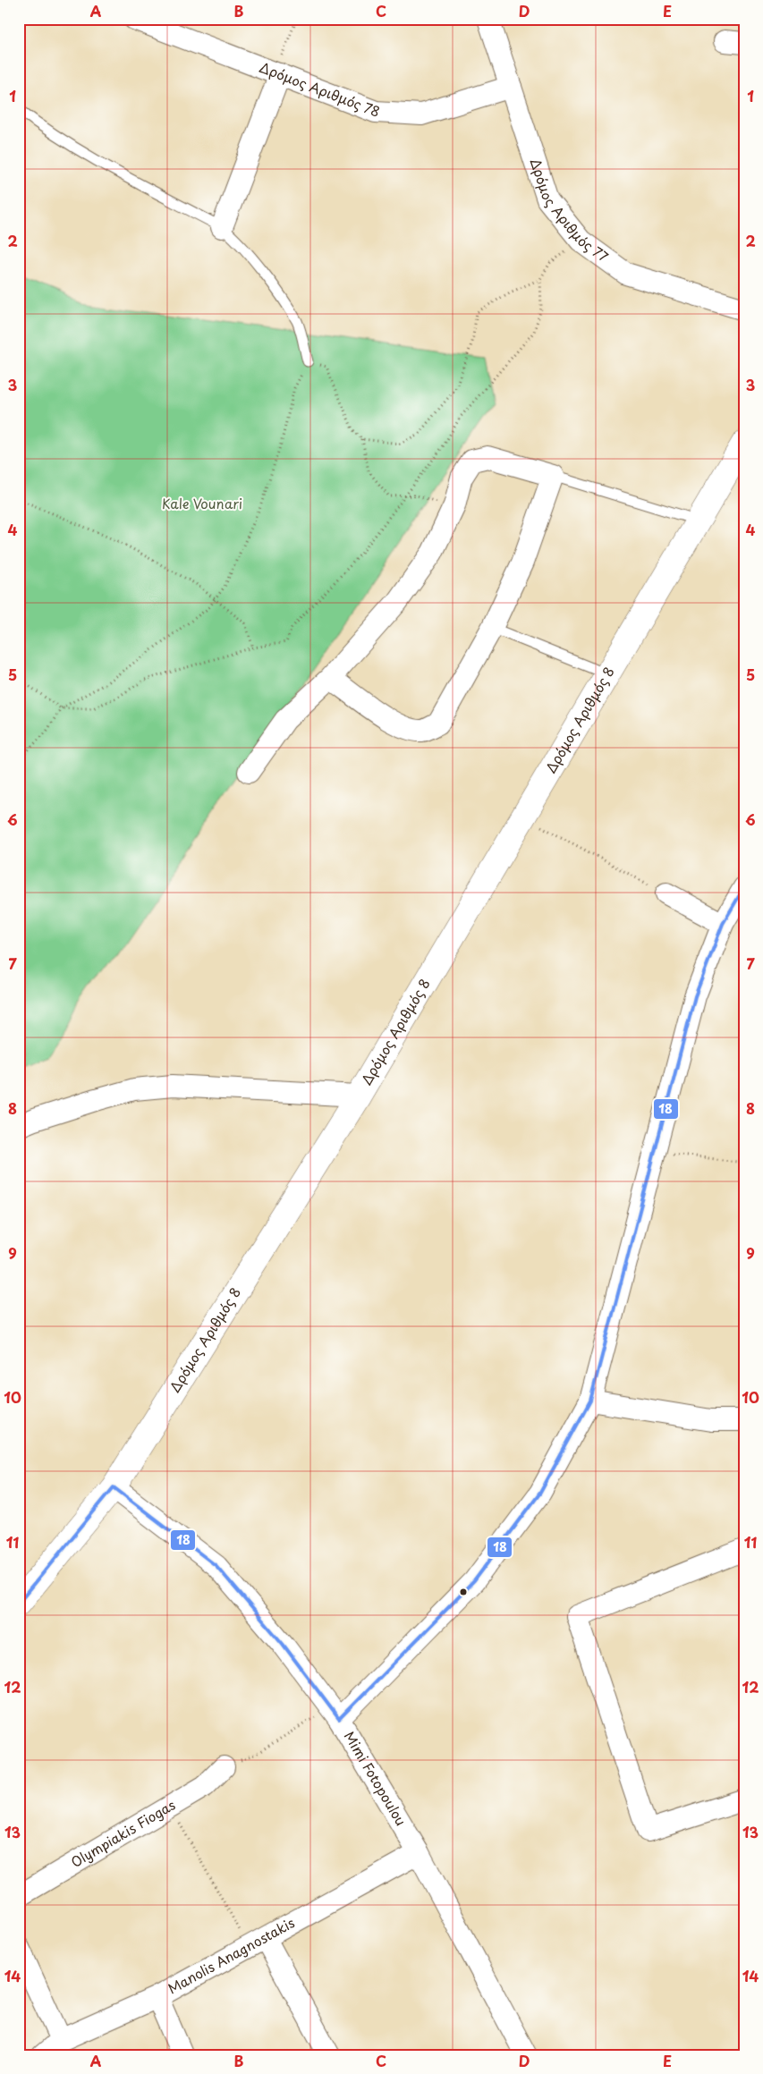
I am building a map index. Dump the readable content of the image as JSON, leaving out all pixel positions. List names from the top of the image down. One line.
{"streets":{"street":["Δρόμος Αριθμός 78","Δρόμος Αριθμός 77","Δρόμος Αριθμός 8","Mimi Fotopoulou","Olympiakis Fiogas","Manolis Anagnostakis"]},"crossings":[["Δρόμος Αριθμός 78","Δρόμος Αριθμός 77"],["Δρόμος Αριθμός 8","Mimi Fotopoulou"],["Mimi Fotopoulou","Manolis Anagnostakis"]],"parks":["Kale Vounari"],"lines":["transit line 18"],"grid":{"columns":["A","B","C","D","E"],"rows":["1","2","3","4","5","6","7","8","9","10","11","12","13","14"]}}
